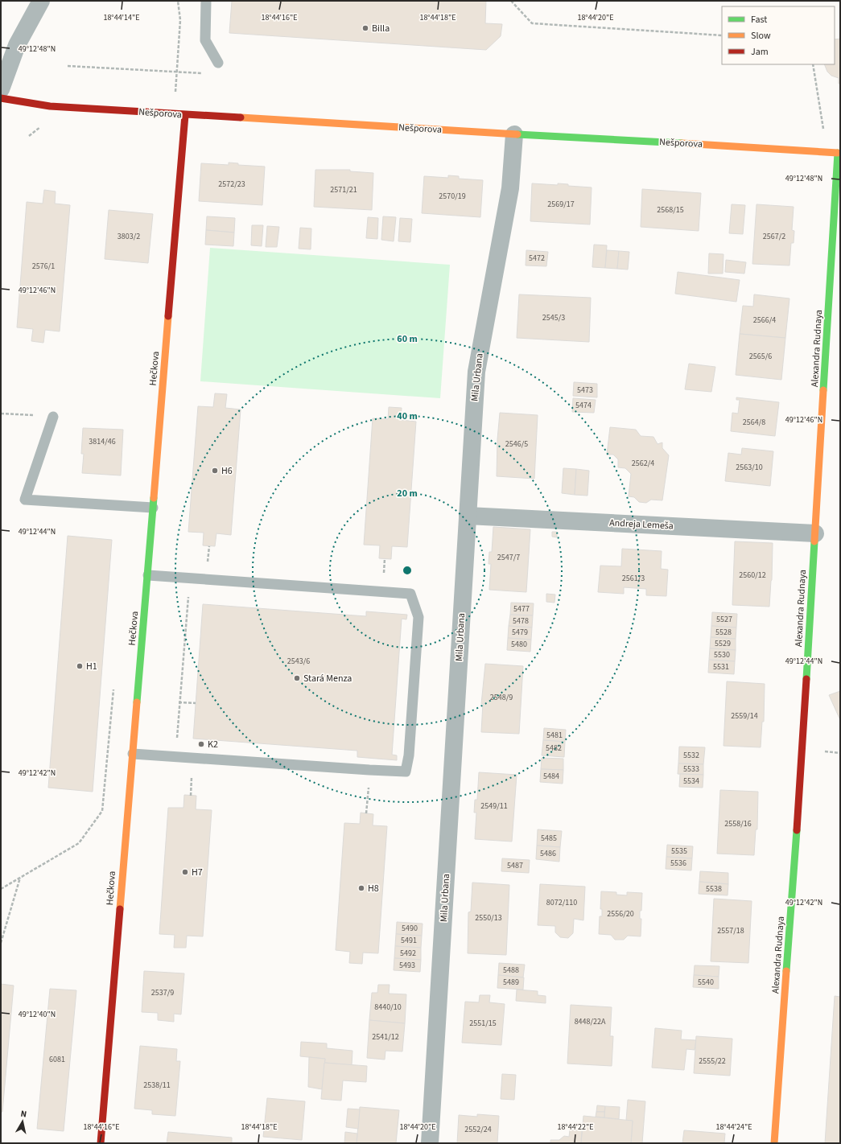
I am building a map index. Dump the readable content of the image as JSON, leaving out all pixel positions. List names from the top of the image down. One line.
{"streets":{"street":["Nešporova","Alexandra Rudnaya","Hečkova","Mila Urbana","Andreja Lemeša"]},"crossings":[["Nešporova","Alexandra Rudnaya"],["Nešporova","Hečkova"],["Nešporova","Mila Urbana"],["Alexandra Rudnaya","Andreja Lemeša"],["Mila Urbana","Andreja Lemeša"]],"places":["Billa","H6","H1","Stará Menza","K2","H7","H8"],"house_numbers":["2572/23","2571/21","2570/19","2569/17","2568/15","3803/2","2567/2","5472","2576/1","2545/3","2566/4","2565/6","5473","5474","2564/8","3814/46","2546/5","2562/4","2563/10","2547/7","2560/12","2561/3","5477","5527","5478","5479","5528","5529","5480","5530","2543/6","5531","2548/9","2559/14","5481","5482","5532","5533","5484","5534","2549/11","2558/16","5485","5535","5486","5536","5487","5538","8072/110","2556/20","2550/13","5490","2557/18","5491","5492","5493","5488","5489","5540","2537/9","8440/10","8448/22A","2551/15","2541/12","6081","2555/22","2538/11","2552/24"],"legend":["Fast","Slow","Jam"],"north":"top","coordinates":["18°44'14\"E","18°44'16\"E","18°44'18\"E","18°44'20\"E","49°12'48\"N","49°12'46\"N","49°12'44\"N","49°12'42\"N","49°12'40\"N","18°44'22\"E","18°44'24\"E"],"rings":["60 m","40 m","20 m"]}
